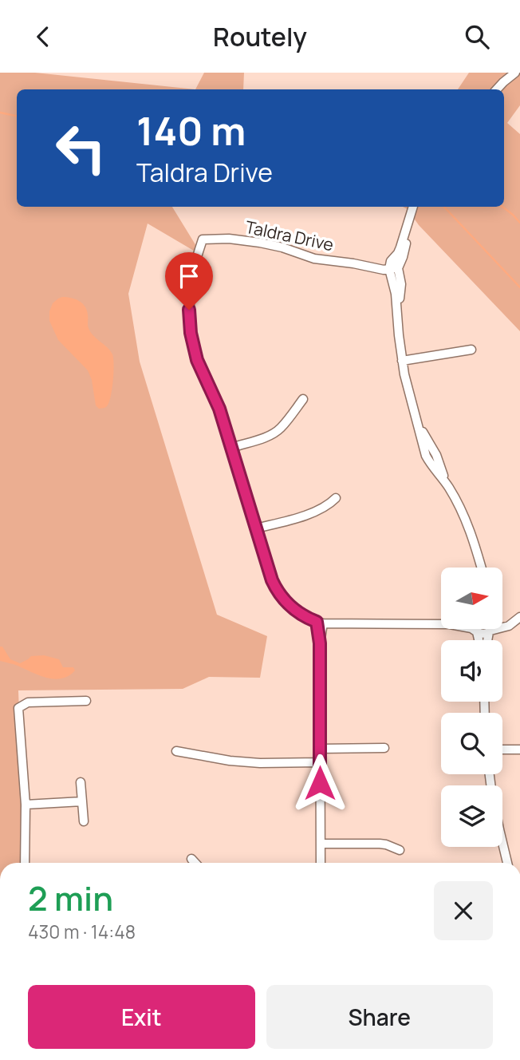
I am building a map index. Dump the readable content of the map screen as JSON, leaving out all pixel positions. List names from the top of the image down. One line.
{"streets":{"street":["Taldra Drive"]},"north":"right","page":{"header":"Routely","turn":["140 m","Taldra Drive"],"heading":["2 min","430 m · 14:48"],"buttons":["Exit","Share"]}}
